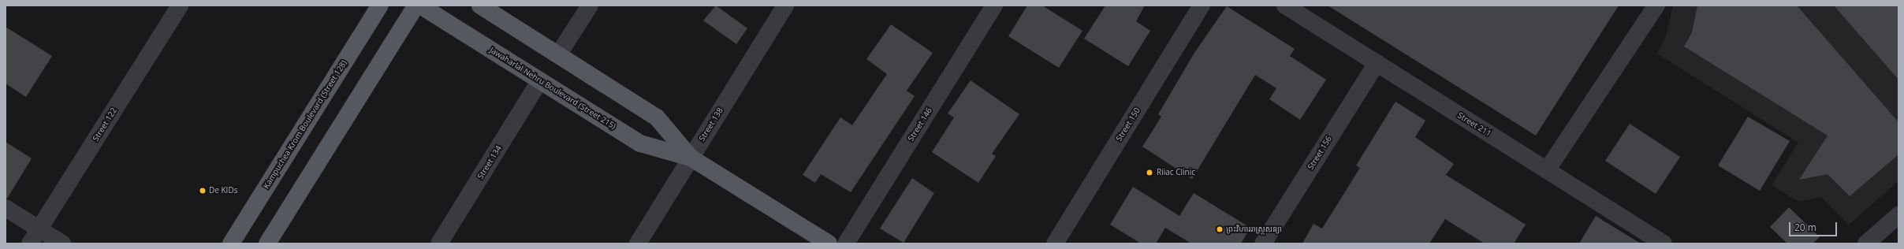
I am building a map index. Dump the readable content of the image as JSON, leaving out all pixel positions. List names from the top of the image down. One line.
{"streets":{"main road":["Jawaharlal Nehru Boulevard (Street 215)","Kampuchea Krom Boulevard (Street 128)"],"street":["Street 122","Street 138","Street 146","Street 150","Street 211","Street 156","Street 134"]},"crossings":[["Jawaharlal Nehru Boulevard (Street 215)","Street 138"],["Jawaharlal Nehru Boulevard (Street 215)","Street 134"],["Street 211","Street 156"]],"places":["Riiac Clinic","De KIDs","ព្រះវិហាររាស្ត្រសន្យា"],"scale_bar":"20 m"}
